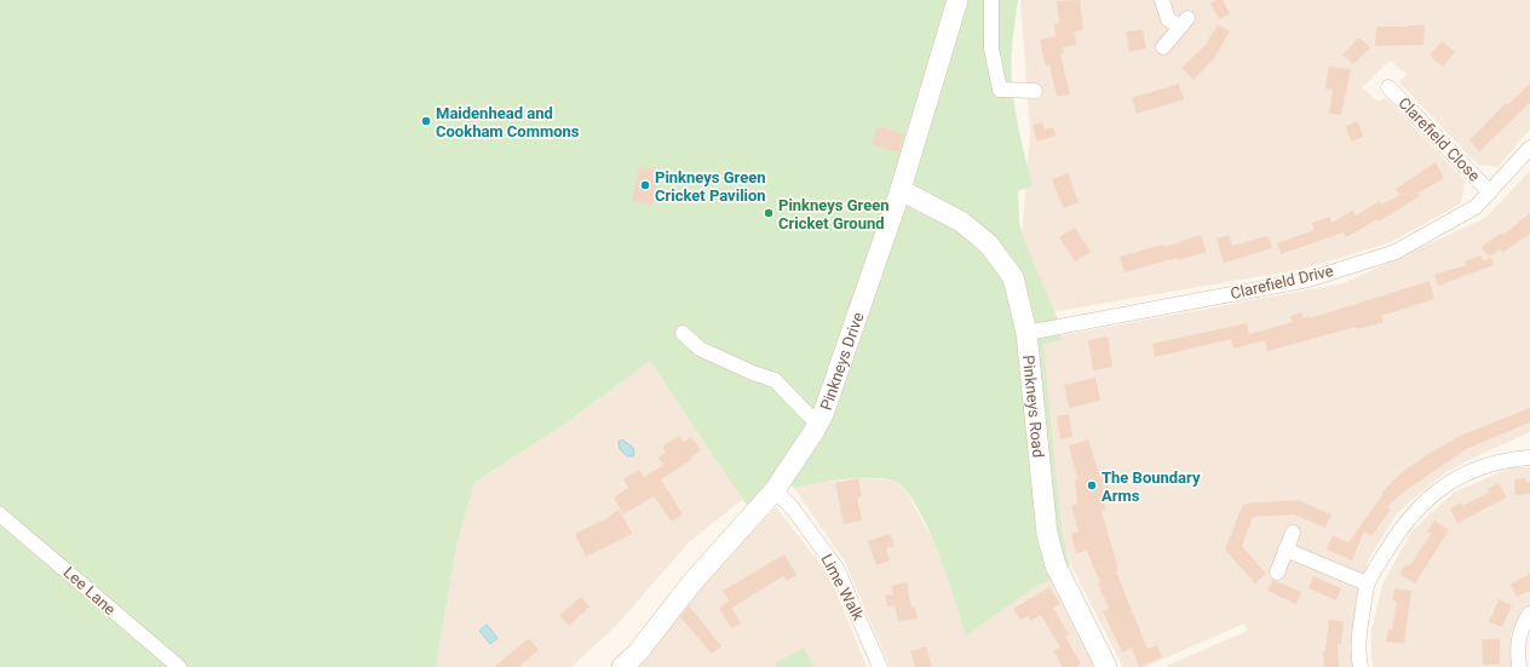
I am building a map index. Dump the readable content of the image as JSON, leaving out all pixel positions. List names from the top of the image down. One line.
{"streets":{"street":["Clarefield Close","Clarefield Drive","Pinkneys Drive","Pinkneys Road","Lime Walk","Lee Lane"]},"crossings":[["Clarefield Close","Clarefield Drive"],["Clarefield Drive","Pinkneys Road"],["Pinkneys Drive","Pinkneys Road"],["Pinkneys Drive","Lime Walk"]],"places":["Maidenhead and Cookham Commons","Pinkneys Green Cricket Pavilion","Pinkneys Green Cricket Ground","The Boundary Arms"]}
